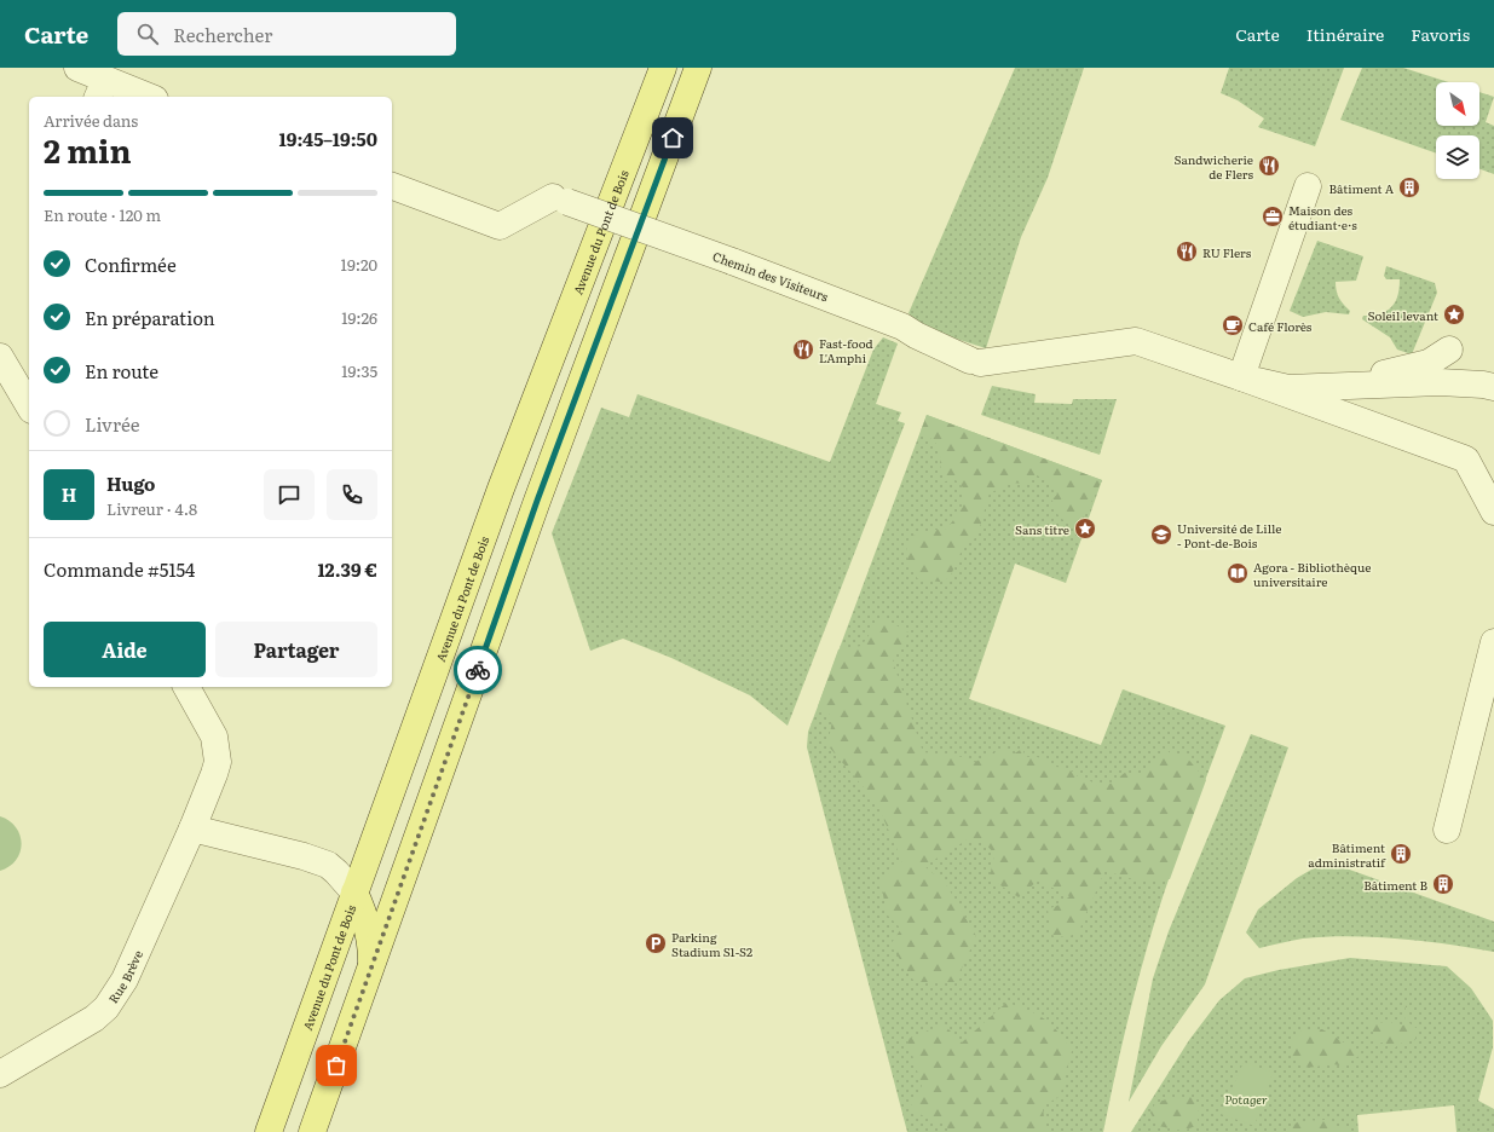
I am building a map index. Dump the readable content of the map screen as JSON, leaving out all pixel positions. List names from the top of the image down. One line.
{"streets":{"main road":["Avenue du Pont de Bois"],"street":["Chemin des Visiteurs","Rue Brève"]},"parks":["Potager"],"places":{"restaurant":["Sandwicherie de Flers","RU Flers","Fast-food L'Amphi"],"building":["Bâtiment A","Bâtiment administratif","Bâtiment B"],"office":["Maison des étudiant·e·s"],"place":["Soleil levant","Sans titre"],"cafe":["Café Florès"],"school or university":["Université de Lille - Pont-de-Bois"],"library":["Agora - Bibliothèque universitaire"],"parking":["Parking Stadium S1-S2"]},"north":"bottom right","page":{"header":"Carte","search":"Rechercher","nav":["Carte","Itinéraire","Favoris"],"heading":["2 min","Arrivée dans","19:45–19:50"],"panel":["Hugo","Livreur · 4.8","Commande #5154","12.39 €"],"bar":"En route · 120 m","list":[["Confirmée","19:20"],["En préparation","19:26"],["En route","19:35"],"Livrée"],"round":"H","buttons":["Aide","Partager"]}}
